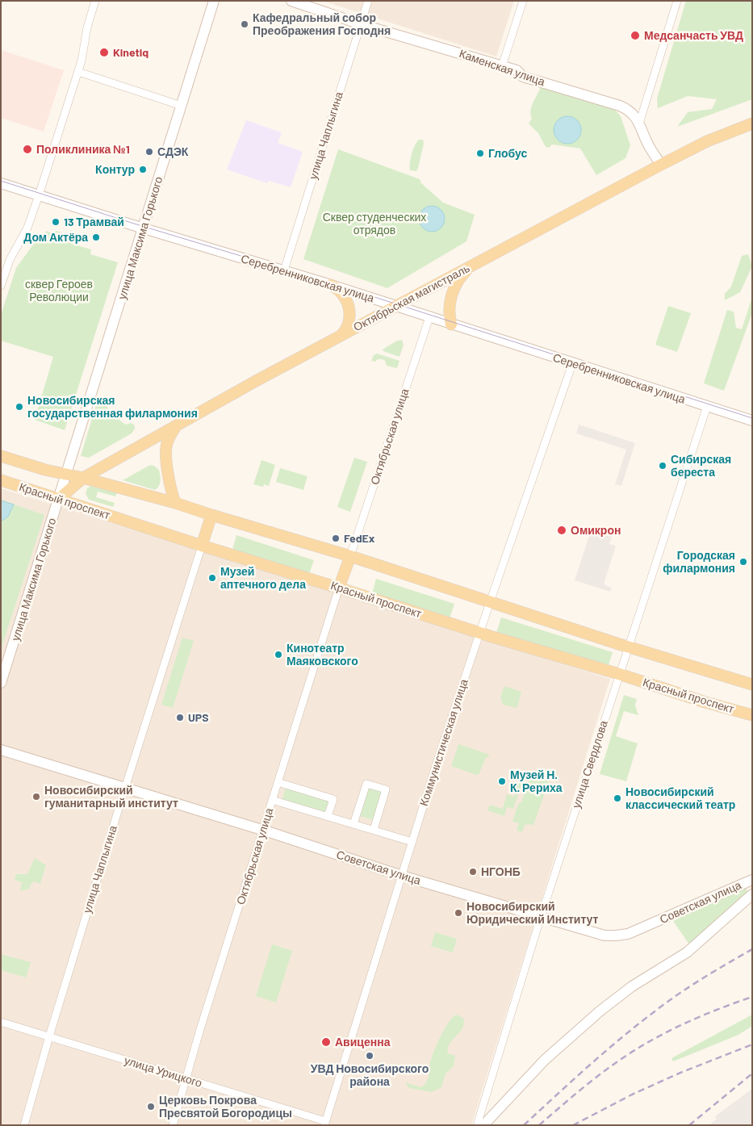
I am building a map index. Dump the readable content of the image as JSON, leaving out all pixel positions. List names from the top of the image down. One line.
{"streets":{"main road":["Октябрьская магистраль","Красный проспект"],"street":["Каменская улица","улица Чаплыгина","улица Максима Горького","Серебренниковская улица","Октябрьская улица","Коммунистическая улица","улица Свердлова","Советская улица","улица Урицкого"]},"crossings":[["Каменская улица","улица Чаплыгина"],["Каменская улица","Октябрьская магистраль"],["улица Чаплыгина","Серебренниковская улица"],["улица Чаплыгина","Красный проспект"],["улица Чаплыгина","Советская улица"],["улица Чаплыгина","улица Урицкого"],["улица Максима Горького","Серебренниковская улица"],["улица Максима Горького","Октябрьская магистраль"],["улица Максима Горького","Красный проспект"],["Серебренниковская улица","Октябрьская магистраль"],["Серебренниковская улица","Октябрьская улица"],["Серебренниковская улица","Коммунистическая улица"],["Серебренниковская улица","улица Свердлова"],["Октябрьская магистраль","Красный проспект"],["Октябрьская улица","Красный проспект"],["Октябрьская улица","Советская улица"],["Октябрьская улица","улица Урицкого"],["Красный проспект","Коммунистическая улица"],["Красный проспект","улица Свердлова"],["Коммунистическая улица","Советская улица"],["Коммунистическая улица","улица Урицкого"],["улица Свердлова","Советская улица"]],"parks":["Сквер студенческих отрядов","сквер Героев Революции"],"places":["Кафедральный собор Преображения Господня","Медсанчасть УВД","Kinetiq","Поликлиника №1","СДЭК","Глобус","Контур","13 Трамвай","Дом Актёра","Новосибирская государственная филармония","Сибирская береста","Омикрон","FedEx","Городская филармония","Музей аптечного дела","Кинотеатр Маяковского","UPS","Музей Н. К. Рериха","Новосибирский гуманитарный институт","Новосибирский классический театр","НГОНБ","Новосибирский Юридический Институт","Авиценна","УВД Новосибирского района","Церковь Покрова Пресвятой Богородицы"]}
